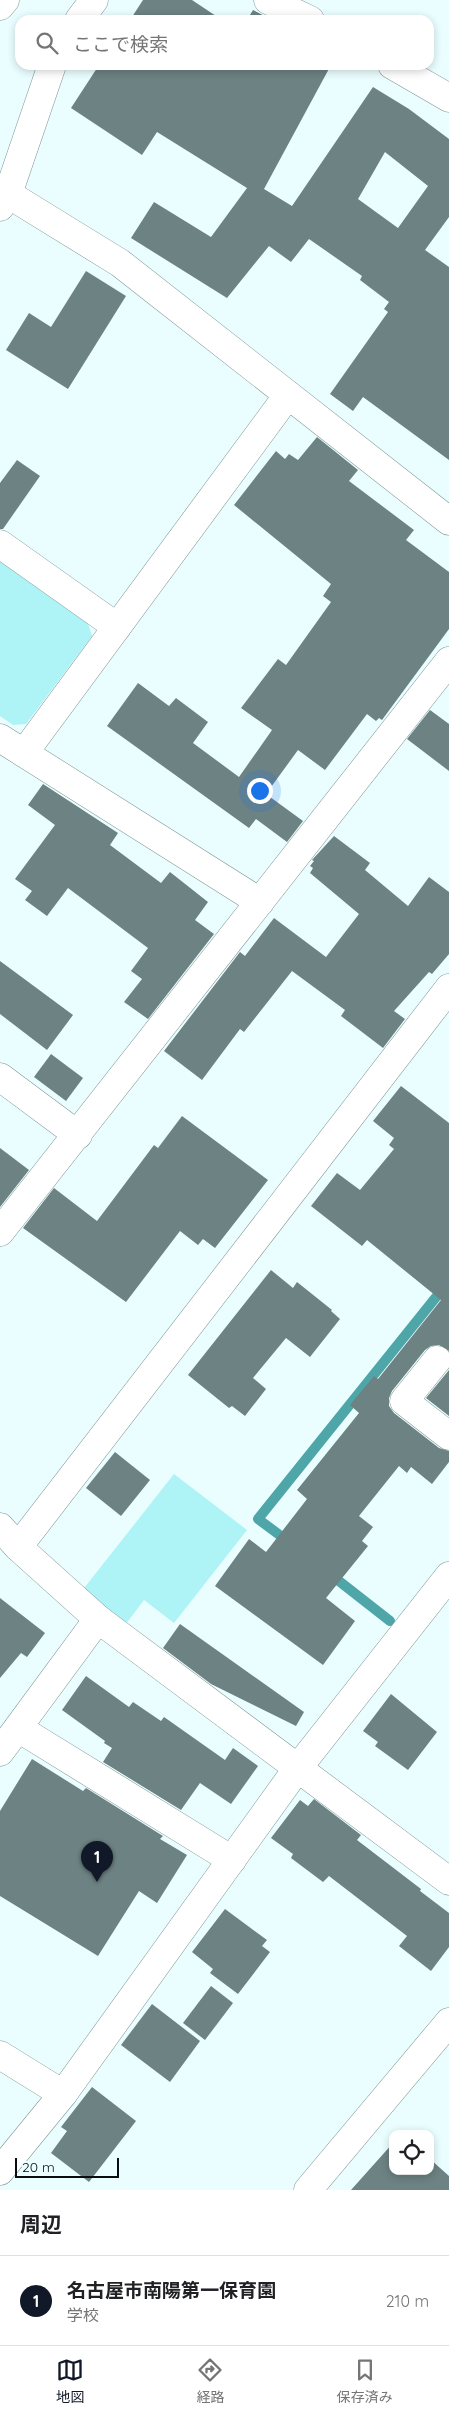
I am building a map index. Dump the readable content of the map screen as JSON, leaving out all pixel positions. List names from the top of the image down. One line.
{"scale_bar":"20 m","page":{"search":"ここで検索","pins":"1","scale":"20 m","heading":"周辺","list":[{"mark":"1","name":"名古屋市南陽第一保育園","note":"学校","value":"210 m"}],"nav":["地図","経路","保存済み"]}}
